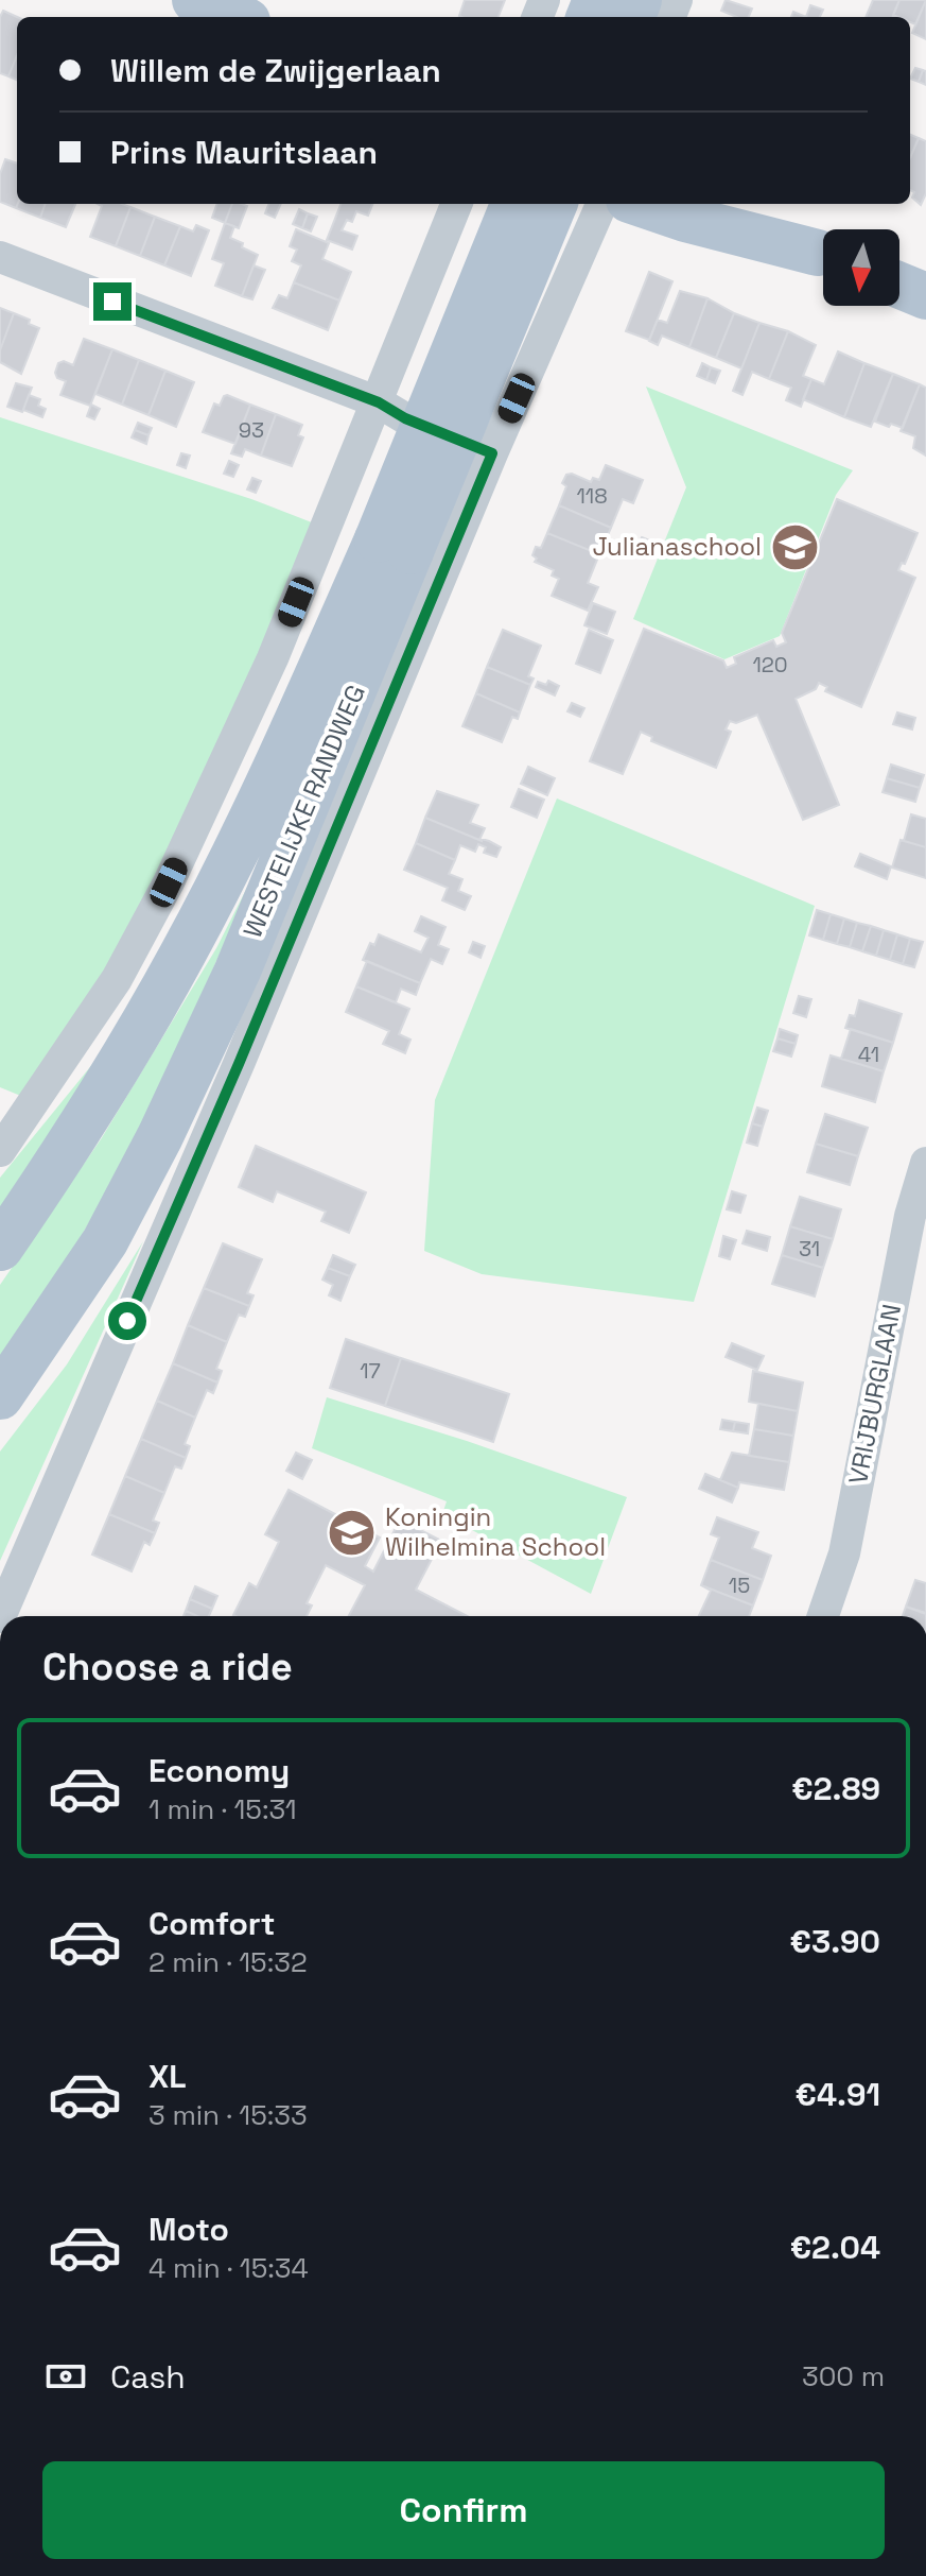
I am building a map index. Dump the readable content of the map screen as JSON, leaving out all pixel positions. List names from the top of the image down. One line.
{"streets":{"main road":["WESTELIJKE RANDWEG"],"street":["VRIJBURGLAAN"]},"places":{"school or university":["Julianaschool","Koningin Wilhelmina School"]},"house_numbers":["93","118","120","41","31","17","15"],"north":"bottom","page":{"banner":["Willem de Zwijgerlaan","Prins Mauritslaan"],"heading":"Choose a ride","list":[{"name":"Economy","note":"1 min · 15:31","value":"€2.89"},{"name":"Comfort","note":"2 min · 15:32","value":"€3.90"},{"name":"XL","note":"3 min · 15:33","value":"€4.91"},{"name":"Moto","note":"4 min · 15:34","value":"€2.04"}],"pay":["Cash","300 m"],"buttons":"Confirm"}}
